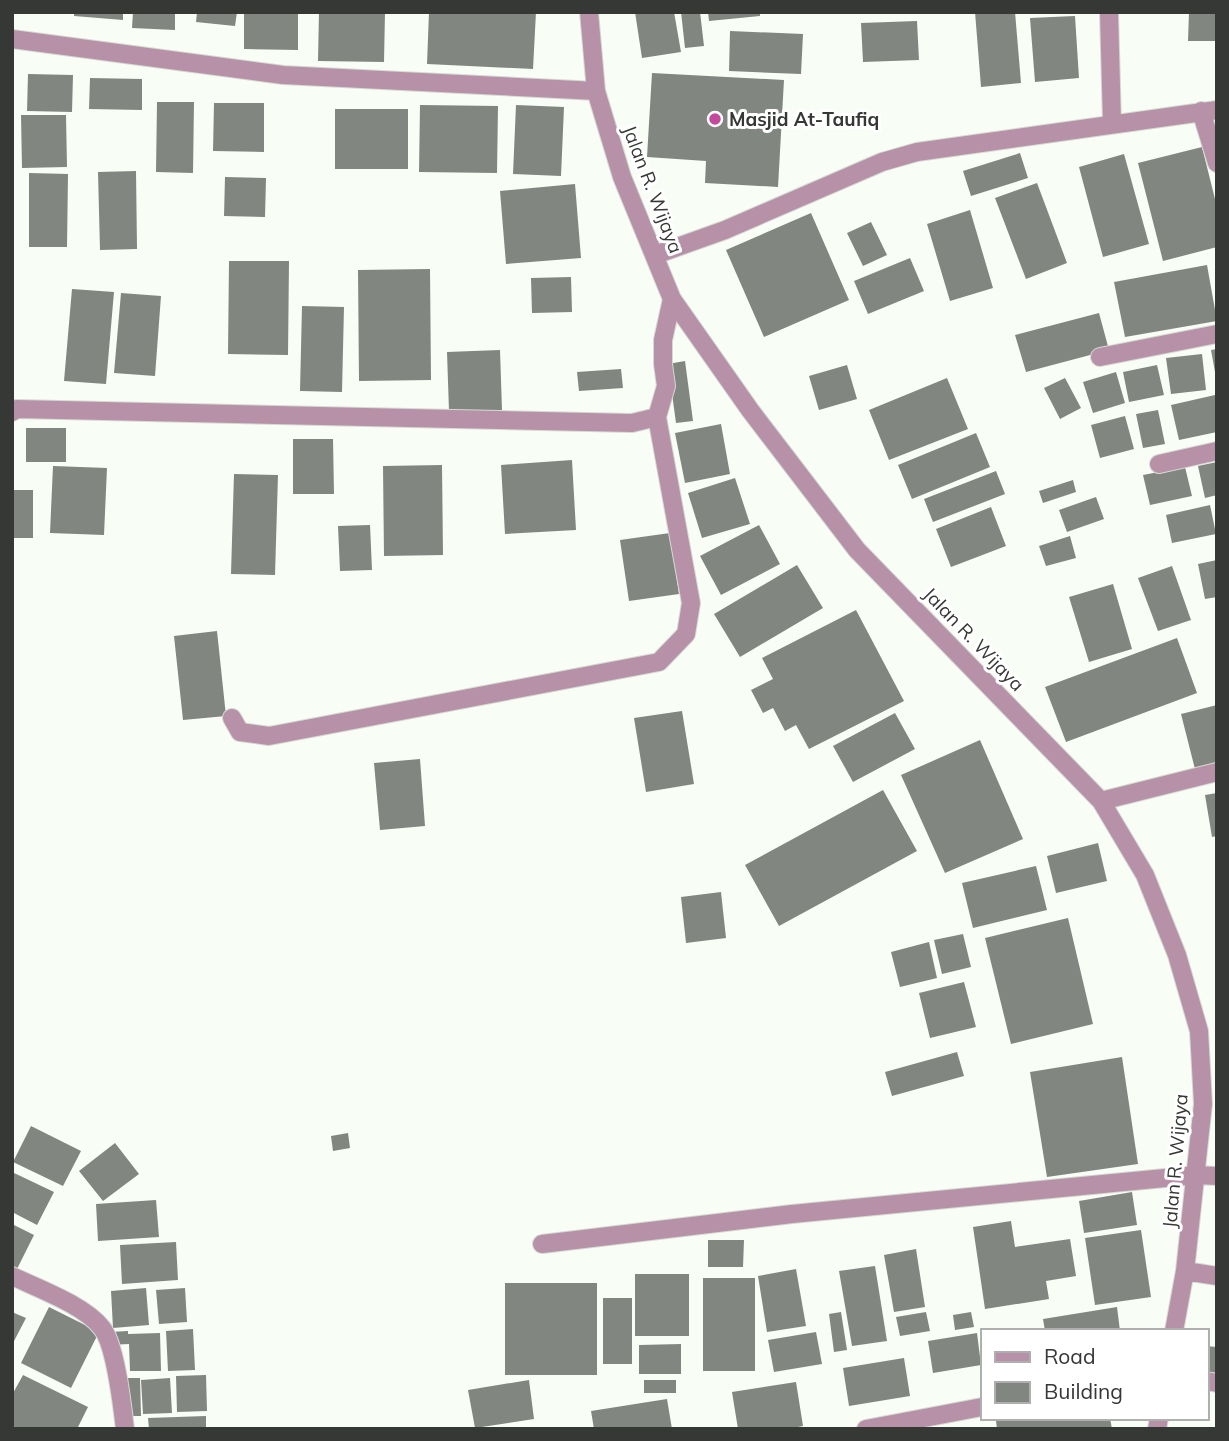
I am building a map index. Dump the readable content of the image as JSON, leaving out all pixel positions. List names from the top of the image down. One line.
{"streets":{"street":["Jalan R. Wijaya"]},"places":["Masjid At-Taufiq"],"legend":["Road","Building"]}
